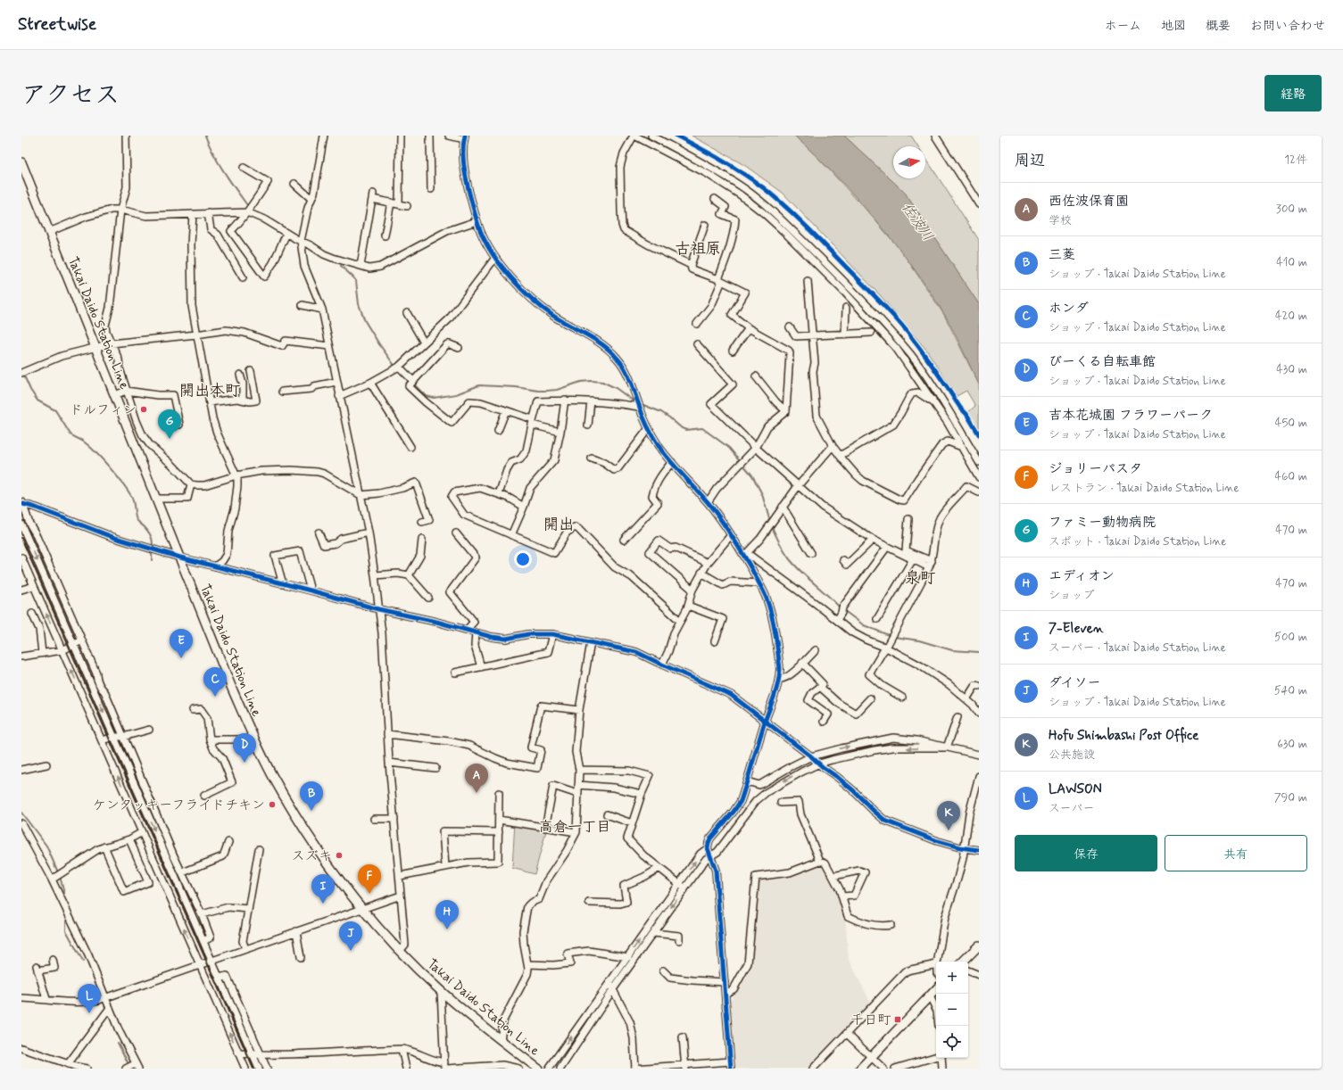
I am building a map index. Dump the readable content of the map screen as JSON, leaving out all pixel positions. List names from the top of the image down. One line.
{"streets":{"main road":["Takai Daido Station Line"]},"districts":["古祖原","開出本町","開出","泉町","高倉一丁目"],"water":["佐波川"],"places":{"other":["ドルフィン","ケンタッキーフライドチキン","スズキ"],"transit":["千日町"]},"north":"right","page":{"header":"Streetwise","nav":["ホーム","地図","概要","お問い合わせ"],"title":"アクセス","buttons":["経路",["保存","共有"]],"heading":["周辺","12件"],"list":[{"mark":"A","name":"西佐波保育園","note":"学校","value":"300 m"},{"mark":"B","name":"三菱","note":"ショップ · Takai Daido Station Line","value":"410 m"},{"mark":"C","name":"ホンダ","note":"ショップ · Takai Daido Station Line","value":"420 m"},{"mark":"D","name":"びーくる自転車館","note":"ショップ · Takai Daido Station Line","value":"430 m"},{"mark":"E","name":"吉本花城園 フラワーパーク","note":"ショップ · Takai Daido Station Line","value":"450 m"},{"mark":"F","name":"ジョリーパスタ","note":"レストラン · Takai Daido Station Line","value":"460 m"},{"mark":"G","name":"ファミー動物病院","note":"スポット · Takai Daido Station Line","value":"470 m"},{"mark":"H","name":"エディオン","note":"ショップ","value":"470 m"},{"mark":"I","name":"7-Eleven","note":"スーパー · Takai Daido Station Line","value":"500 m"},{"mark":"J","name":"ダイソー","note":"ショップ · Takai Daido Station Line","value":"540 m"},{"mark":"K","name":"Hofu Shimbashi Post Office","note":"公共施設","value":"630 m"},{"mark":"L","name":"LAWSON","note":"スーパー","value":"790 m"}],"pins":["G","E","C","D","A","B","K","F","I","H","J","L"],"map_buttons":["+","−"]}}
